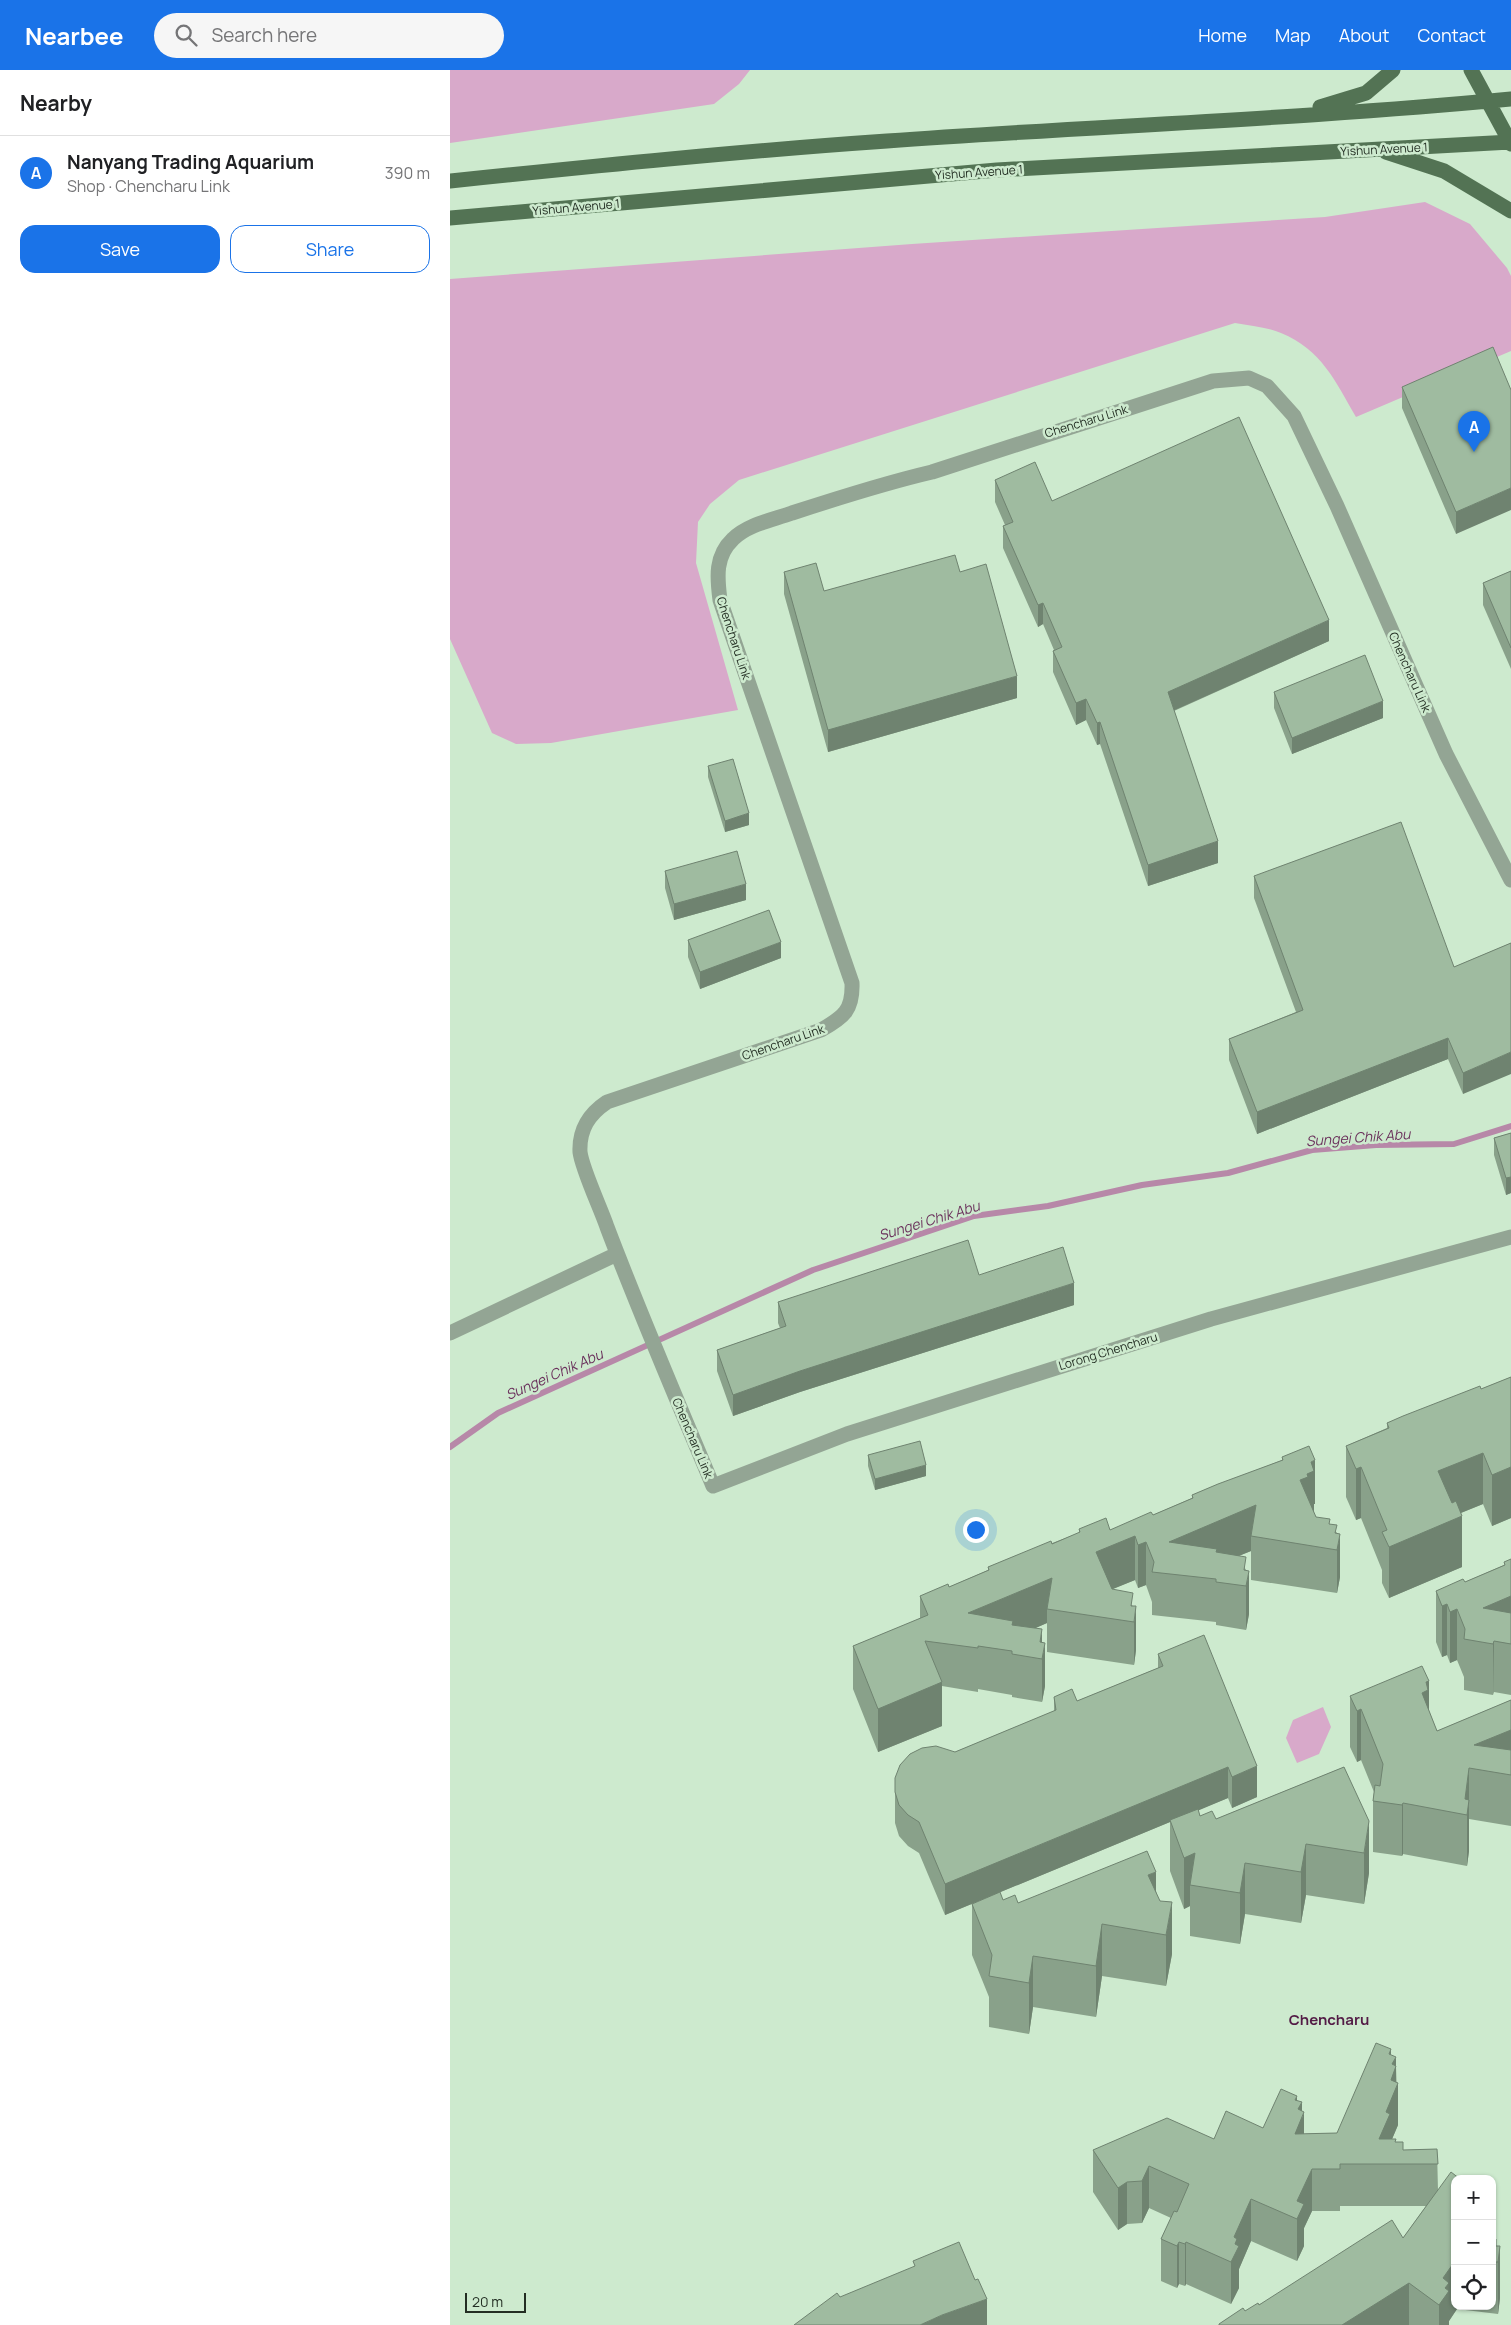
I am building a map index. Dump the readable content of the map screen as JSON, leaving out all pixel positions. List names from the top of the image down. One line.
{"streets":{"main road":["Yishun Avenue 1"],"street":["Chencharu Link","Lorong Chencharu"]},"crossings":[["Chencharu Link","Lorong Chencharu"]],"districts":["Chencharu"],"water":["Sungei Chik Abu"],"scale_bar":"20 m","page":{"header":"Nearbee","search":"Search here","nav":["Home","Map","About","Contact"],"heading":"Nearby","list":[{"mark":"A","name":"Nanyang Trading Aquarium","note":"Shop · Chencharu Link","value":"390 m"}],"buttons":["Save","Share"],"pins":"A","map_buttons":["+","−"],"scale":"20 m"}}
